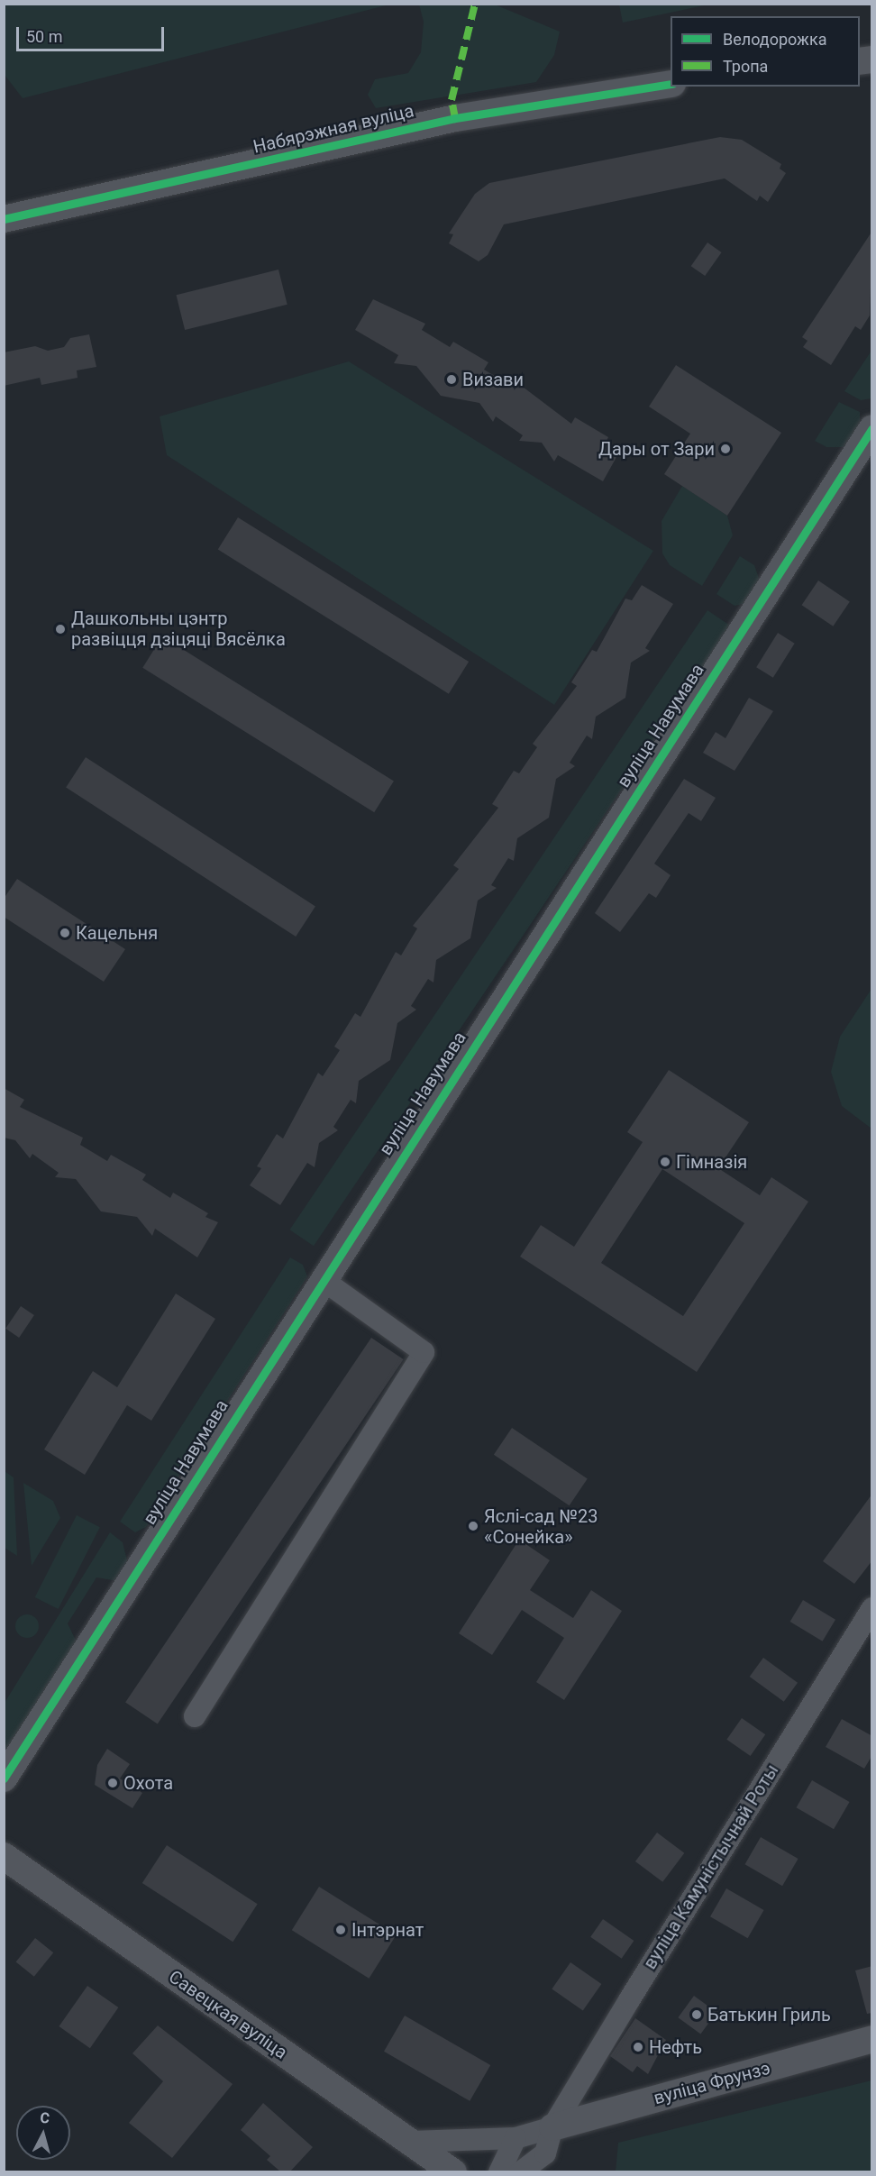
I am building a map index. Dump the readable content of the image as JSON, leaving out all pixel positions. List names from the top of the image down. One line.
{"streets":{"street":["Набярэжная вуліца","вуліца Навумава","вуліца Камуністычнай Роты","Савецкая вуліца","вуліца Фрунзэ"]},"crossings":[["вуліца Камуністычнай Роты","вуліца Фрунзэ"],["Савецкая вуліца","вуліца Фрунзэ"]],"places":["Визави","Дары от Зари","Дашкольны цэнтр развіцця дзіцяці Вясёлка","Кацельня","Гімназія","Яслі-сад №23 «Сонейка»","Охота","Інтэрнат","Батькин Гриль","Нефть"],"legend":["Велодорожка","Тропа"],"scale_bar":"50 m","north":"top"}
